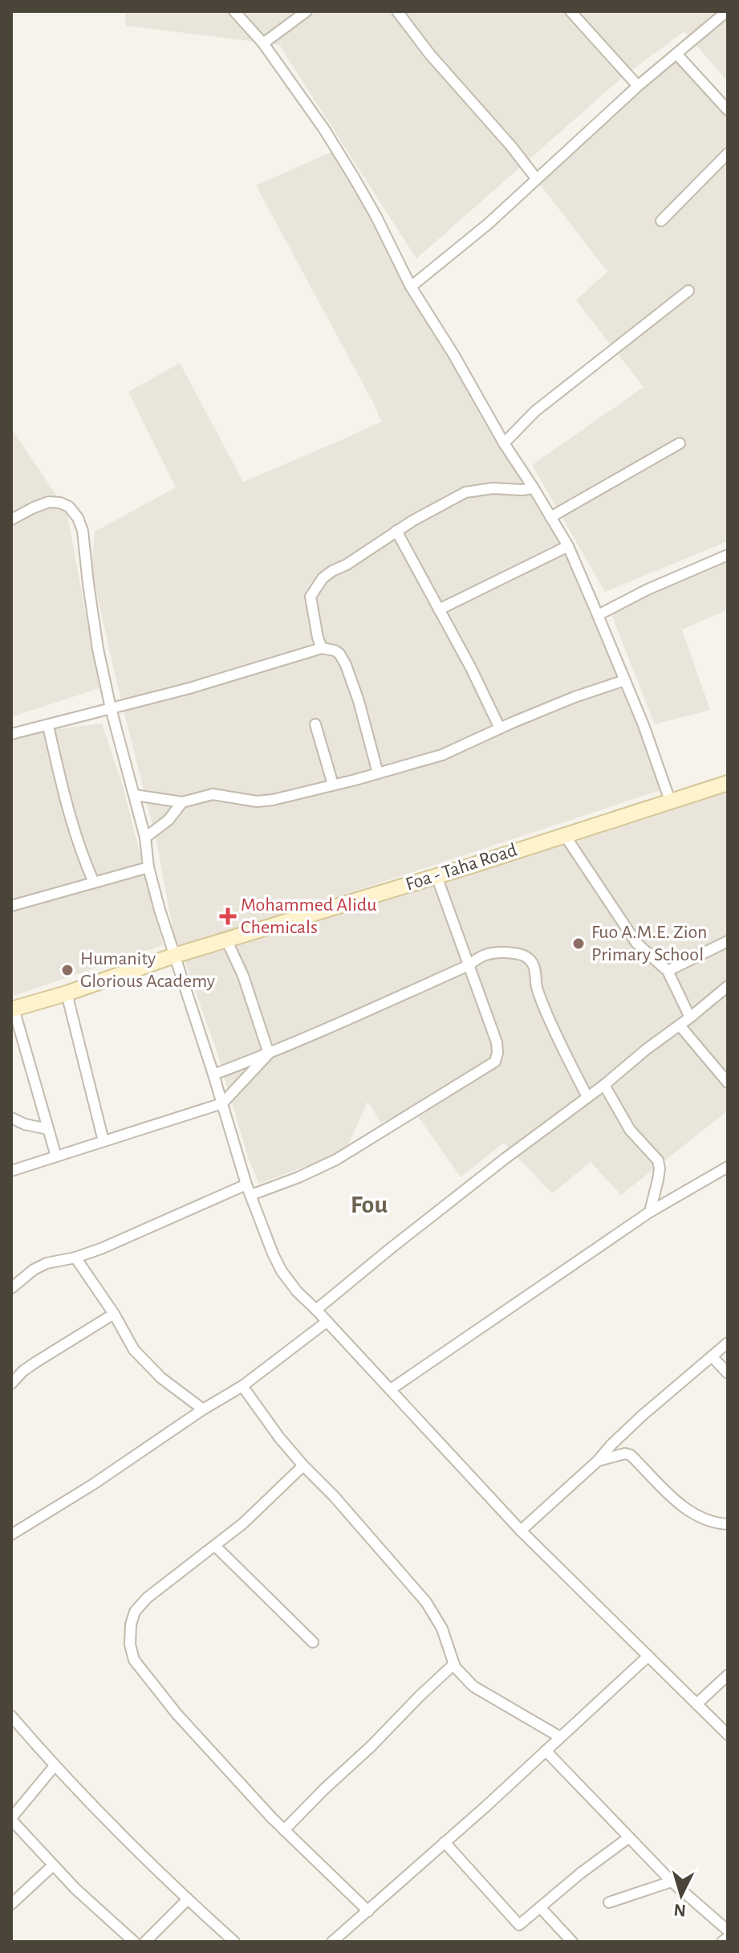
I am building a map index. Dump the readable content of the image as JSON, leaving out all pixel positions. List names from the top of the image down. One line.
{"streets":{"street":["Foa - Taha Road"]},"districts":["Fou"],"places":{"health":["Mohammed Alidu Chemicals"],"other":["Fuo A.M.E. Zion Primary School","Humanity Glorious Academy"]},"north":"bottom"}
